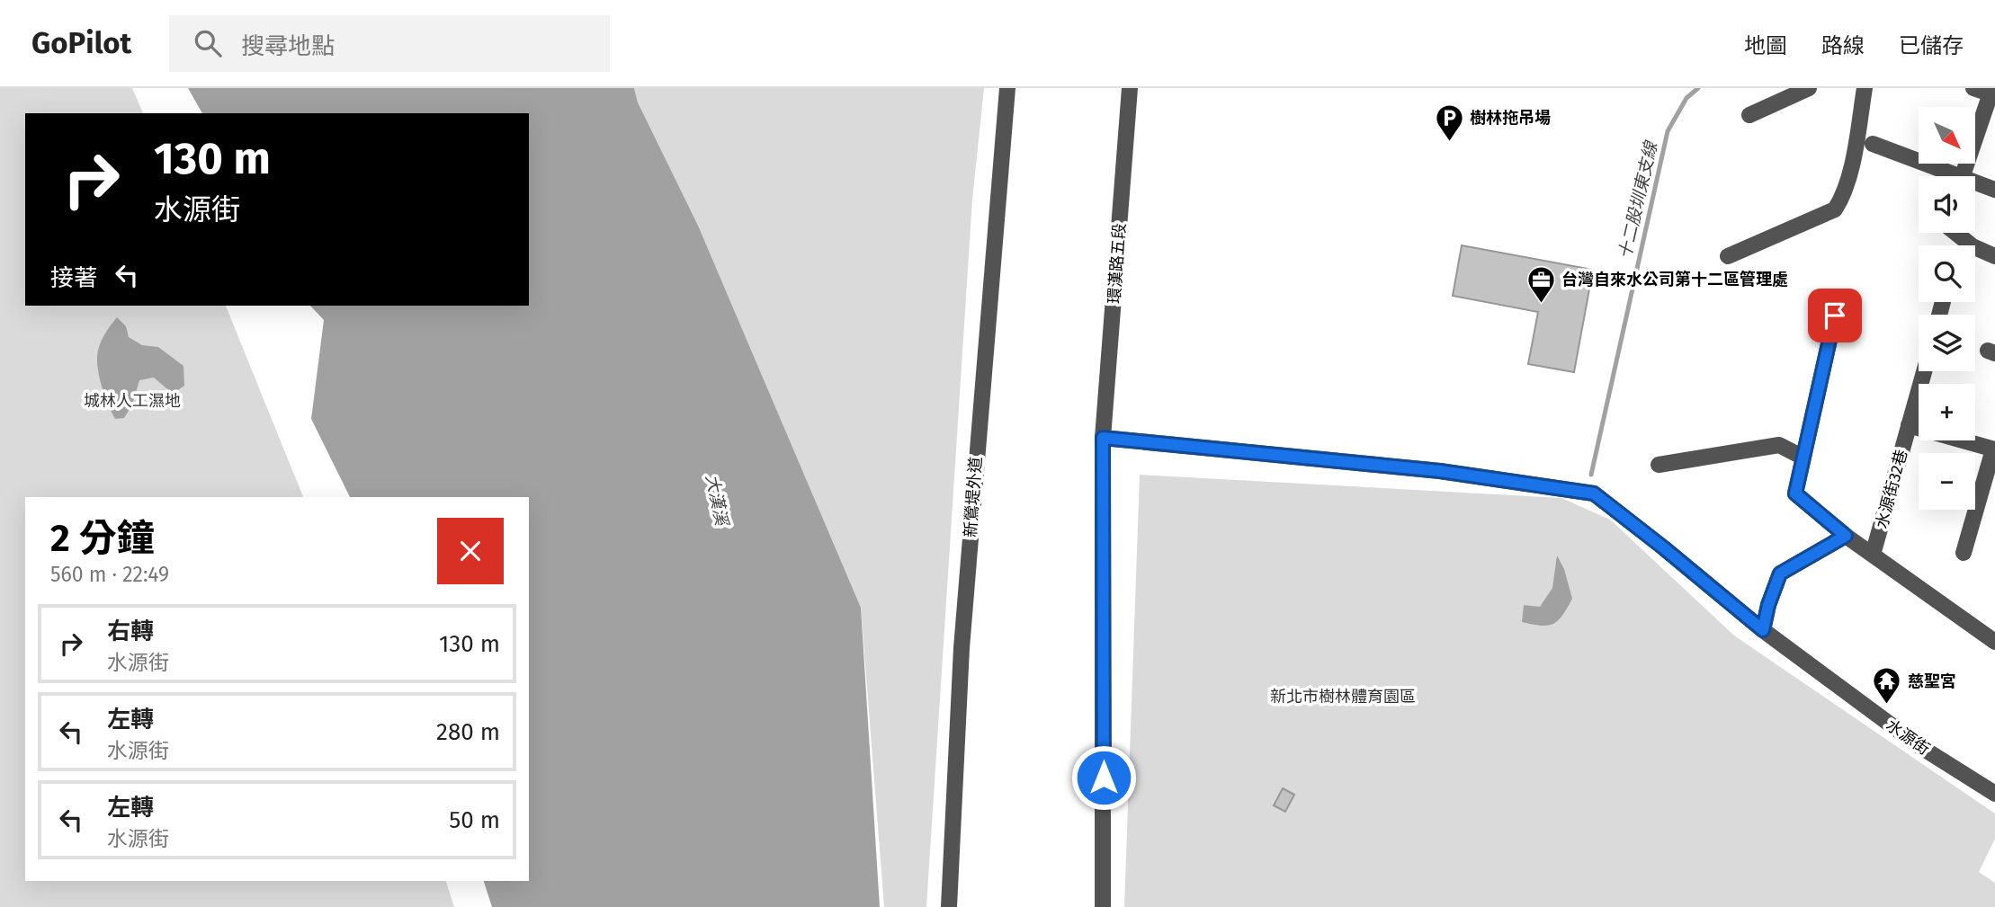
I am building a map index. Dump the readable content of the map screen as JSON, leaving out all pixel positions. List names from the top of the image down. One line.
{"streets":{"street":["環漢路五段","水源街32巷","新鶯堤外道","水源街"]},"crossings":[["環漢路五段","水源街"]],"water":["十二股圳東支線","大漢溪"],"parks":["城林人工濕地","新北市樹林體育園區"],"places":{"parking":["樹林拖吊場"],"office":["台灣自來水公司第十二區管理處"],"temple":["慈聖宮"]},"north":"bottom right","page":{"header":"GoPilot","search":"搜尋地點","nav":["地圖","路線","已儲存"],"map_buttons":["+","−"],"turn":["130 m","水源街"],"then":"接著","heading":["2 分鐘","560 m · 22:49"],"list":[{"name":"右轉","note":"水源街","value":"130 m"},{"name":"左轉","note":"水源街","value":"280 m"},{"name":"左轉","note":"水源街","value":"50 m"}]}}
